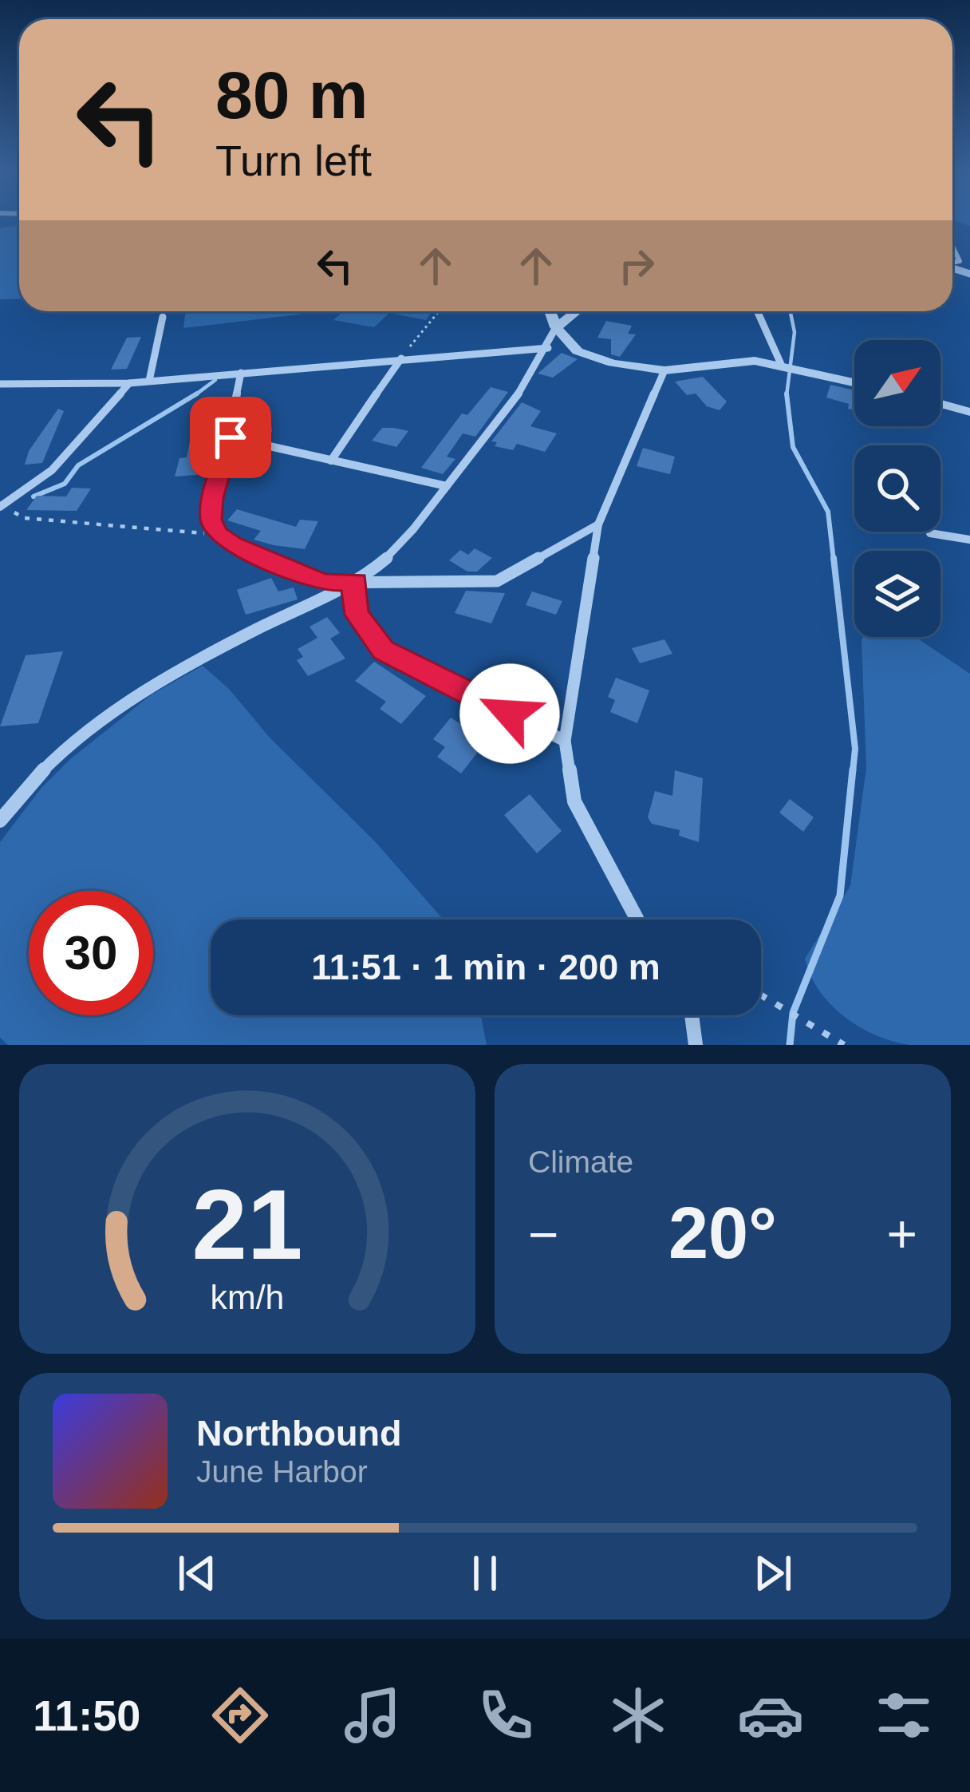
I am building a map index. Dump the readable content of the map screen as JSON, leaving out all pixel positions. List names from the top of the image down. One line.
{"north":"top right","page":{"turn":["80 m","Turn left"],"limit":"30","trip":"11:51 · 1 min · 200 m","tile":"Climate","heat":["−","20°","+"],"song":["Northbound","June Harbor"],"tabs":"11:50","gauge":["21","km/h"]}}
